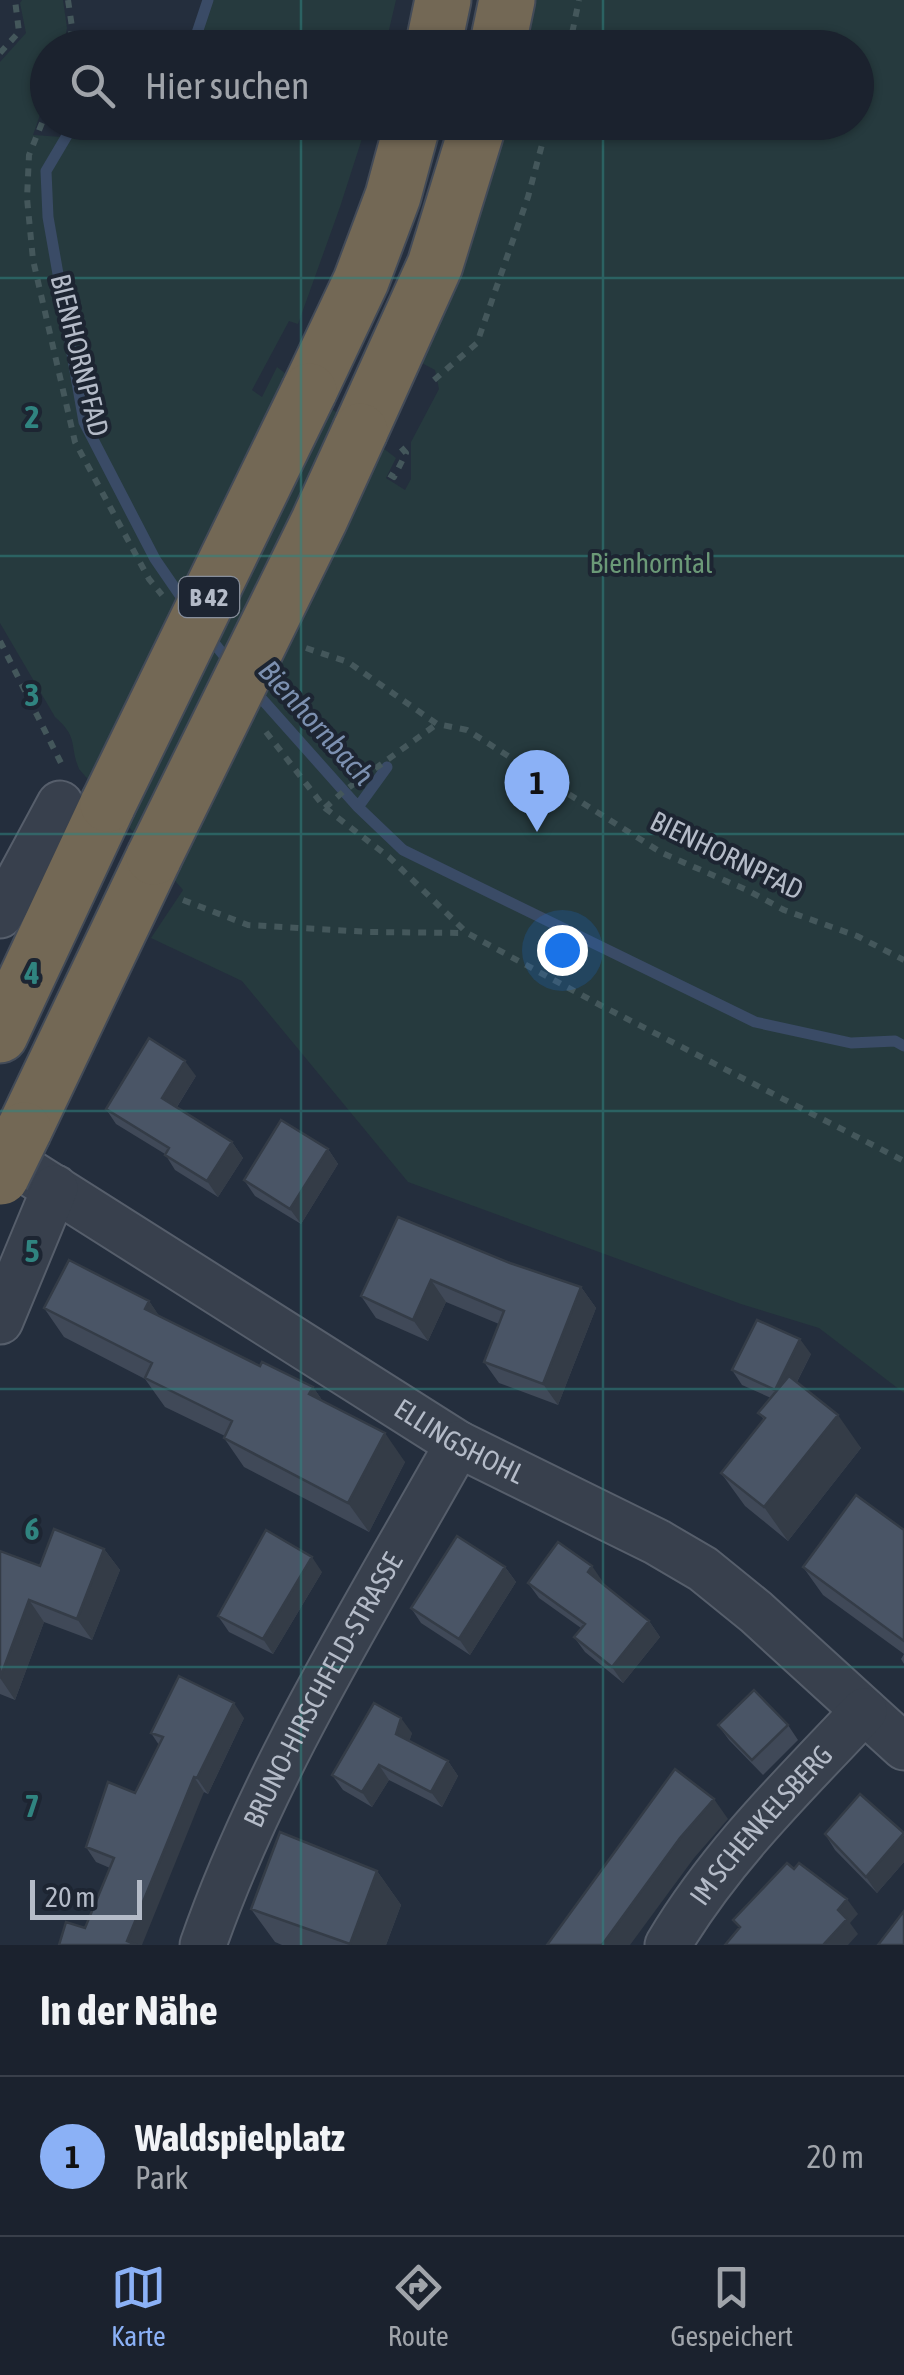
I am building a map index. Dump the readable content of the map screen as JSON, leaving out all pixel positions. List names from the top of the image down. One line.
{"streets":{"highway":["B 42"],"street":["ELLINGSHOHL","BRUNO-HIRSCHFELD-STRASSE","IM SCHENKELSBERG"],"path":["BIENHORNPFAD"]},"crossings":[["B 42","ELLINGSHOHL"],["ELLINGSHOHL","BRUNO-HIRSCHFELD-STRASSE"],["ELLINGSHOHL","IM SCHENKELSBERG"]],"water":["Bienhornbach"],"parks":["Bienhorntal"],"scale_bar":"20 m","page":{"search":"Hier suchen","pins":"1","scale":"20 m","heading":"In der Nähe","list":[{"mark":"1","name":"Waldspielplatz","note":"Park","value":"20 m"}],"nav":["Karte","Route","Gespeichert"]},"grid":{"rows":["2","3","4","5","6","7"]}}
